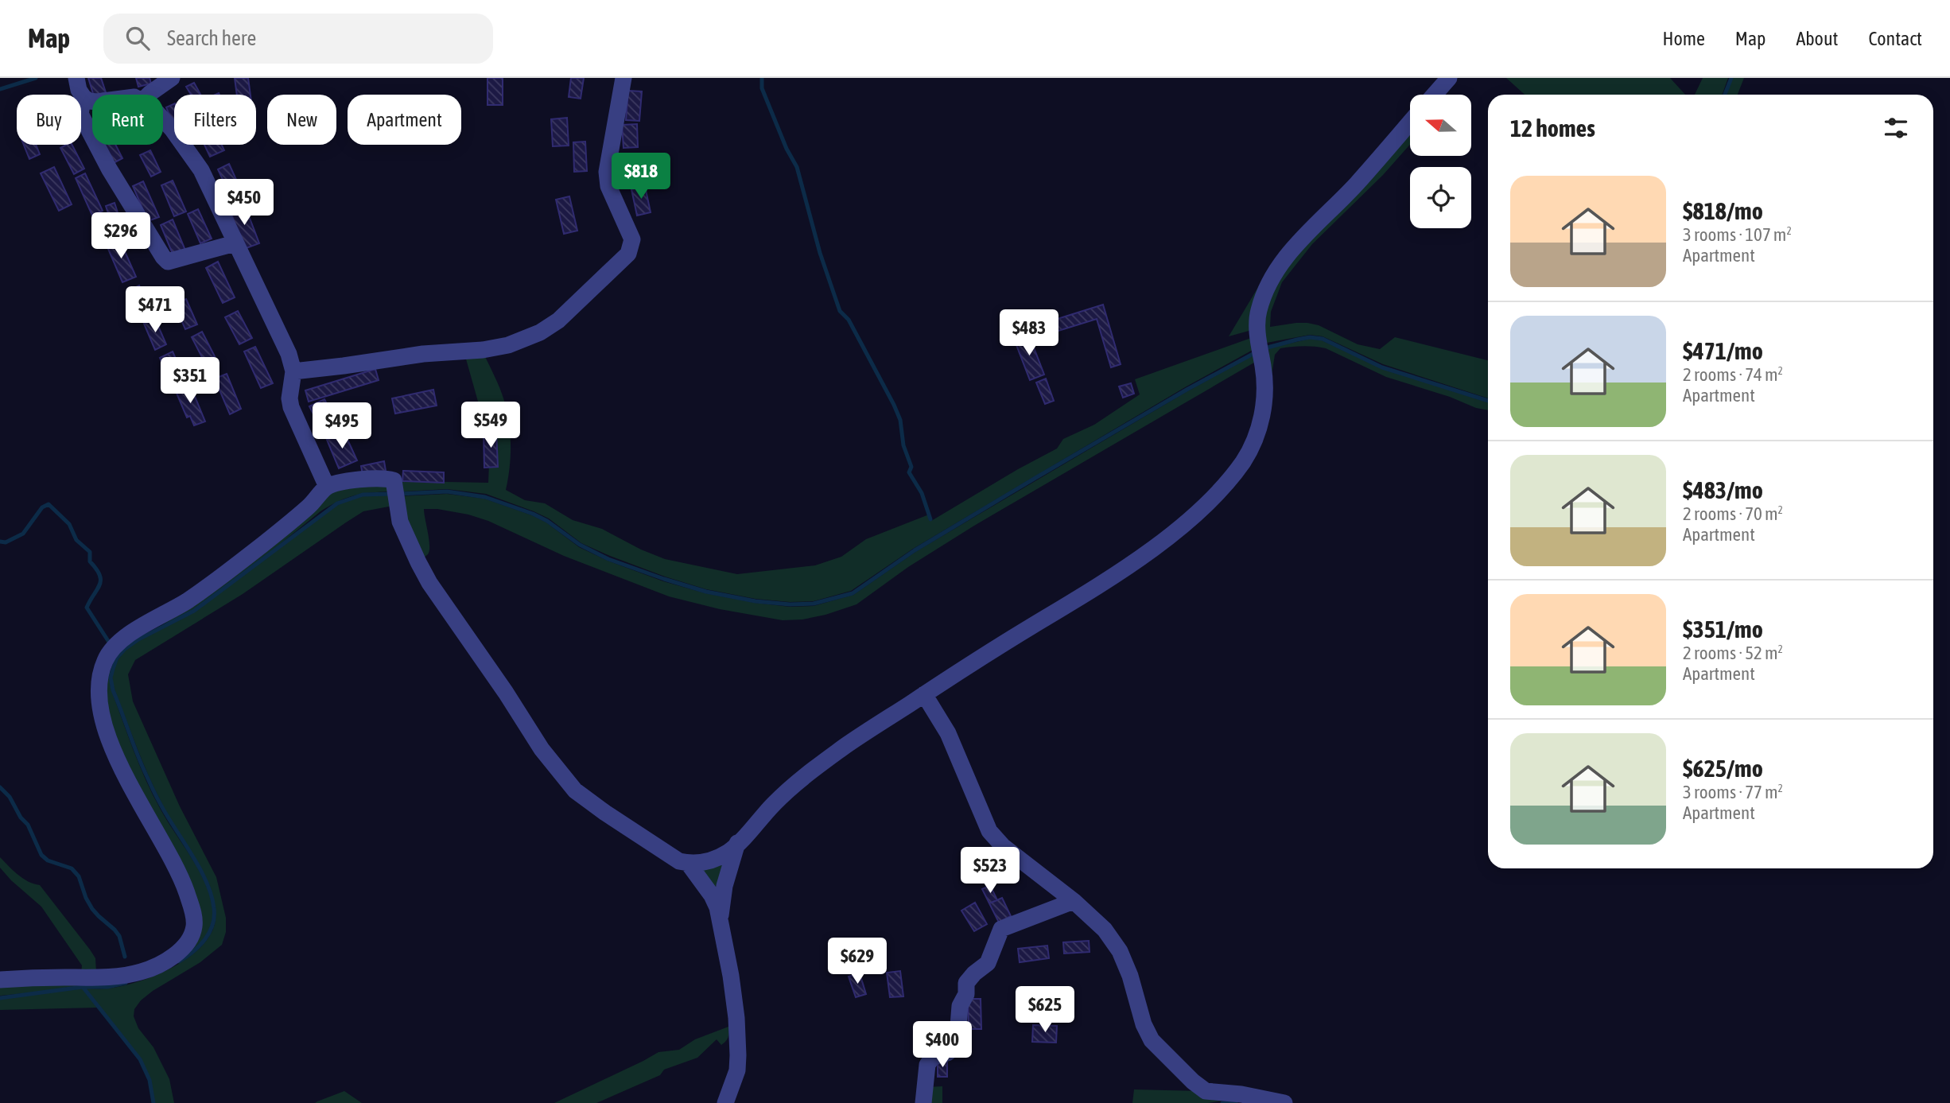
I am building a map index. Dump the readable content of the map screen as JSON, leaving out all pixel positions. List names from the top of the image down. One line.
{"north":"left","page":{"header":"Map","search":"Search here","nav":["Home","Map","About","Contact"],"chip":["Buy","Rent","Filters","New","Apartment"],"heading":"12 homes","price":["$818","$450","$296","$471","$483","$351","$549","$495","$523","$629","$625","$400"],"list":[{"name":"$818/mo","note":"3 rooms · 107 m² · Apartment"},{"name":"$471/mo","note":"2 rooms · 74 m² · Apartment"},{"name":"$483/mo","note":"2 rooms · 70 m² · Apartment"},{"name":"$351/mo","note":"2 rooms · 52 m² · Apartment"},{"name":"$625/mo","note":"3 rooms · 77 m² · Apartment"}]}}
